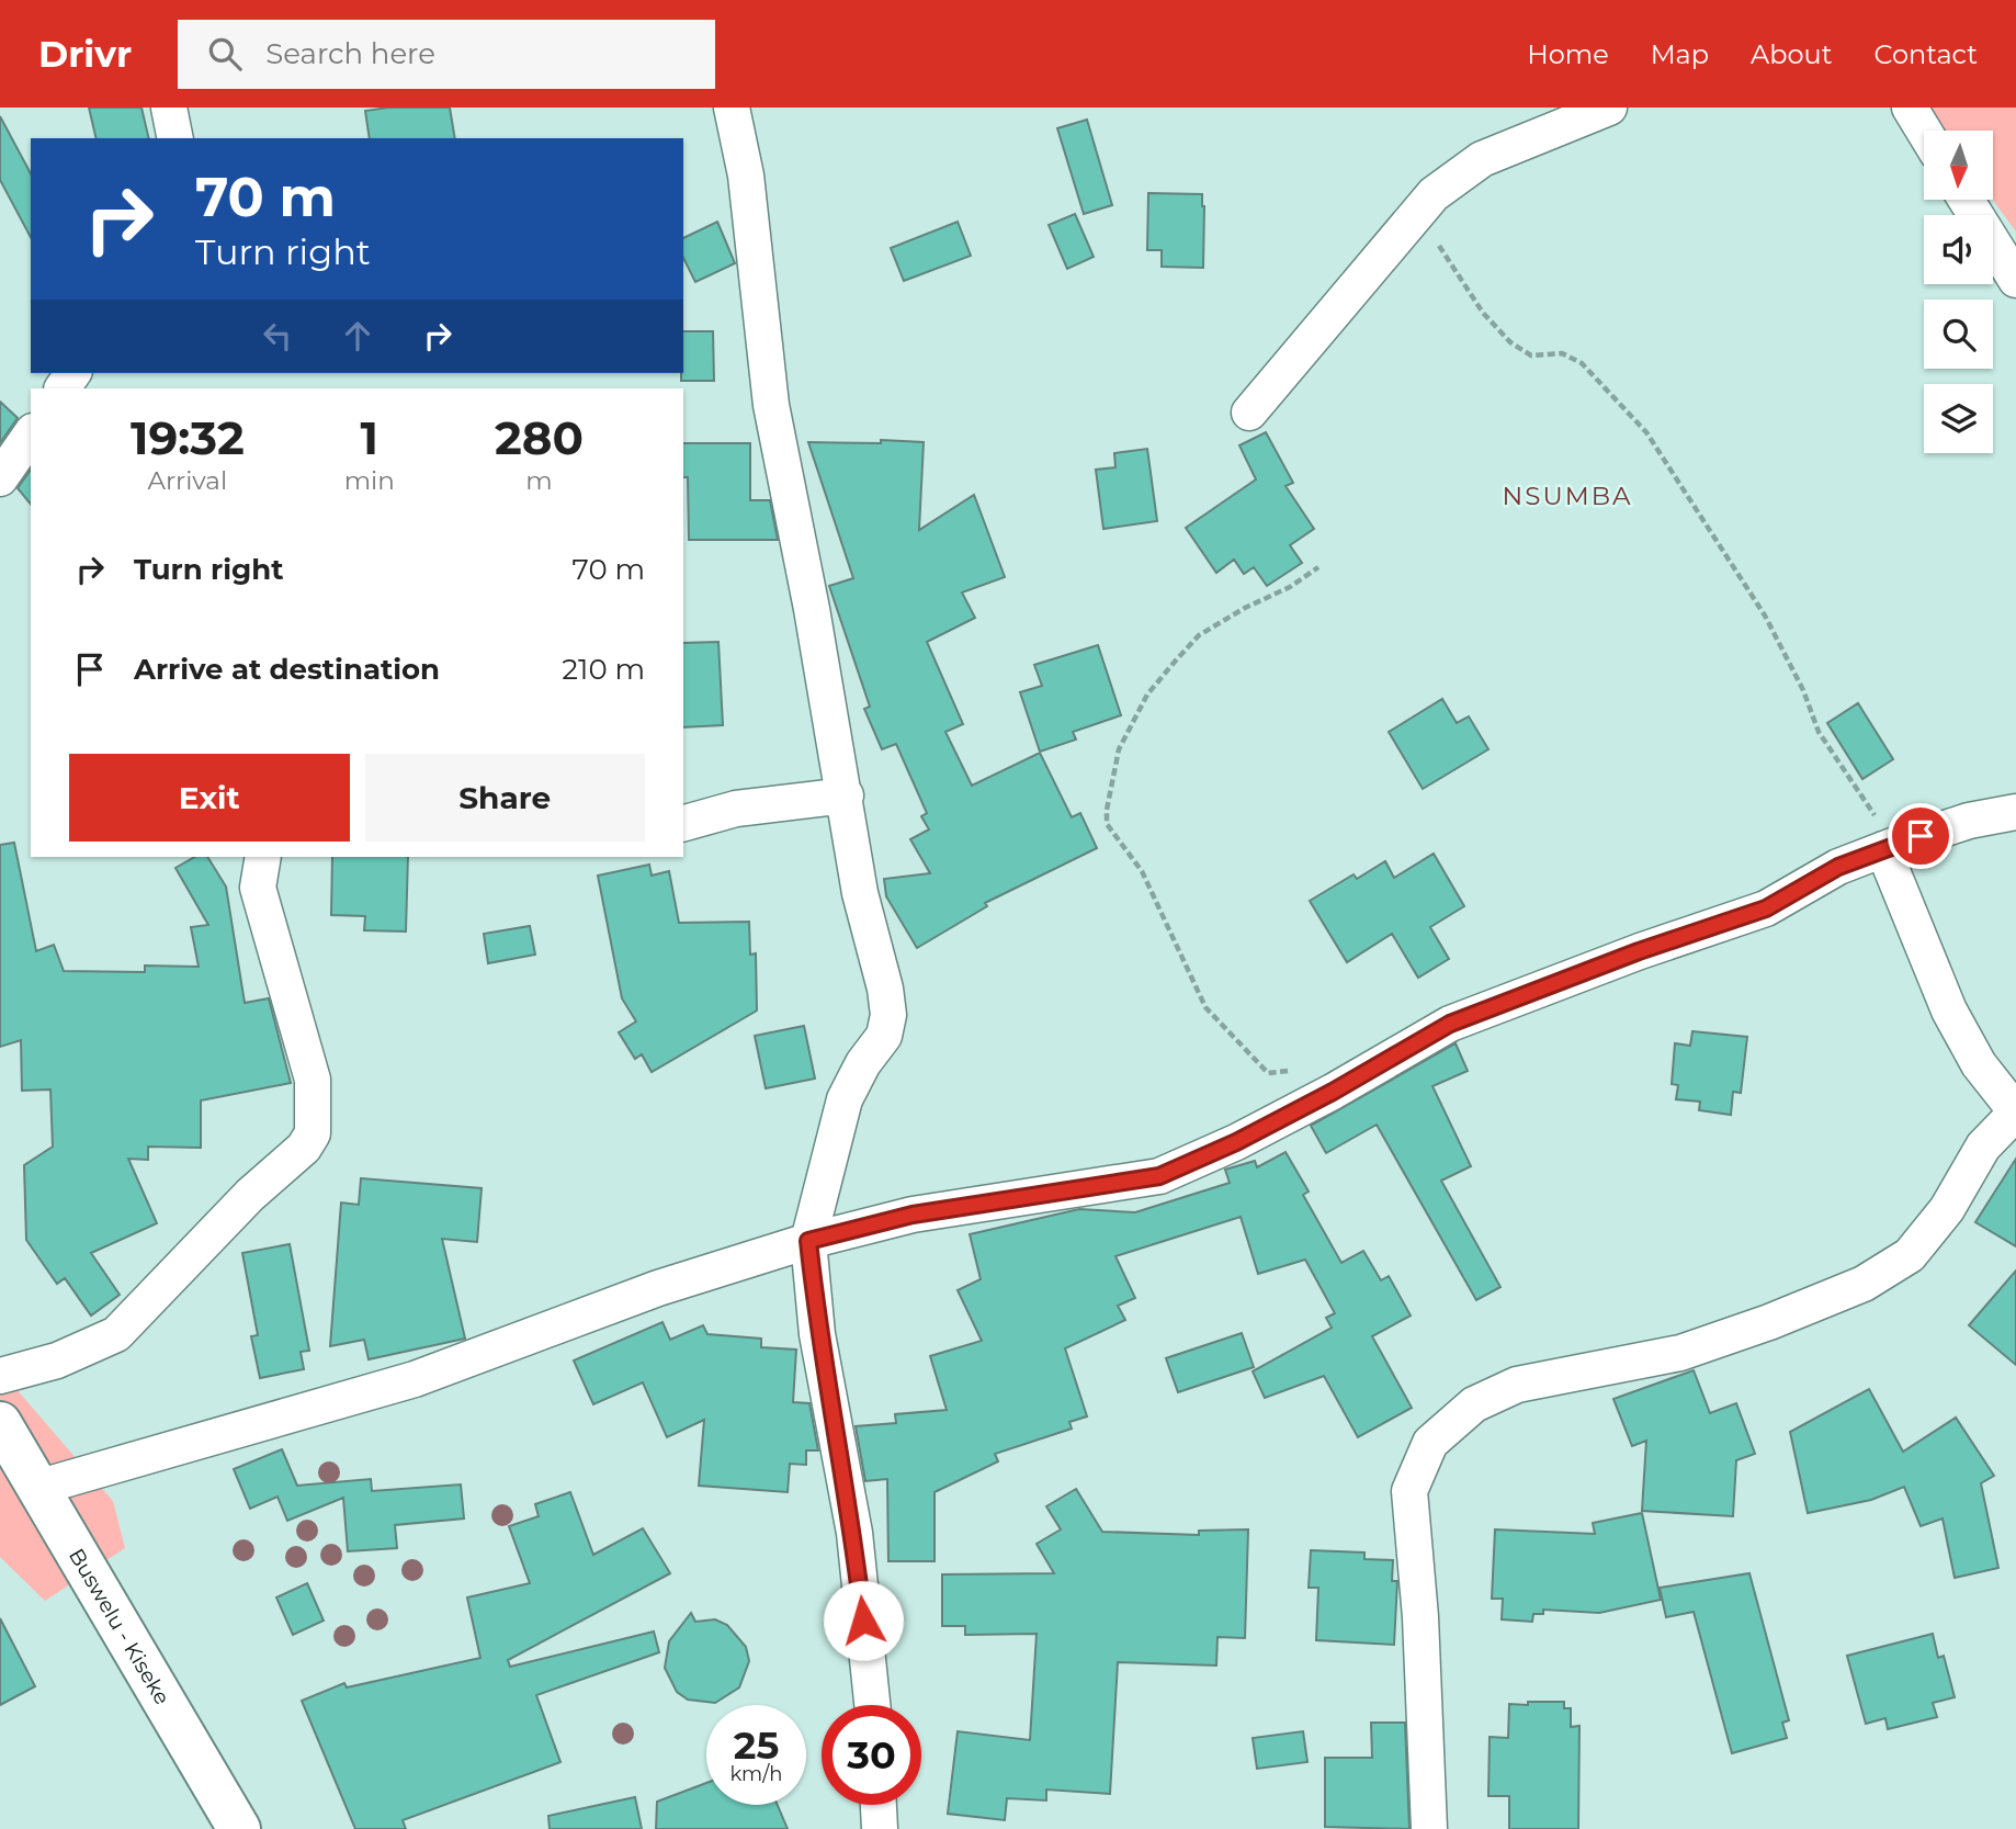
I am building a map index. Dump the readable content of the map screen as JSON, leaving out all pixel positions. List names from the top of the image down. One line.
{"streets":{"main road":["Buswelu - Kiseke"]},"districts":["NSUMBA"],"north":"bottom","page":{"header":"Drivr","search":"Search here","nav":["Home","Map","About","Contact"],"turn":["70 m","Turn right"],"eta":["19:32","Arrival","1","min","280","m"],"list":[{"name":"Turn right","value":"70 m"},{"name":"Arrive at destination","value":"210 m"}],"buttons":["Exit","Share"],"speed":"25 km/h","limit":"30"}}
